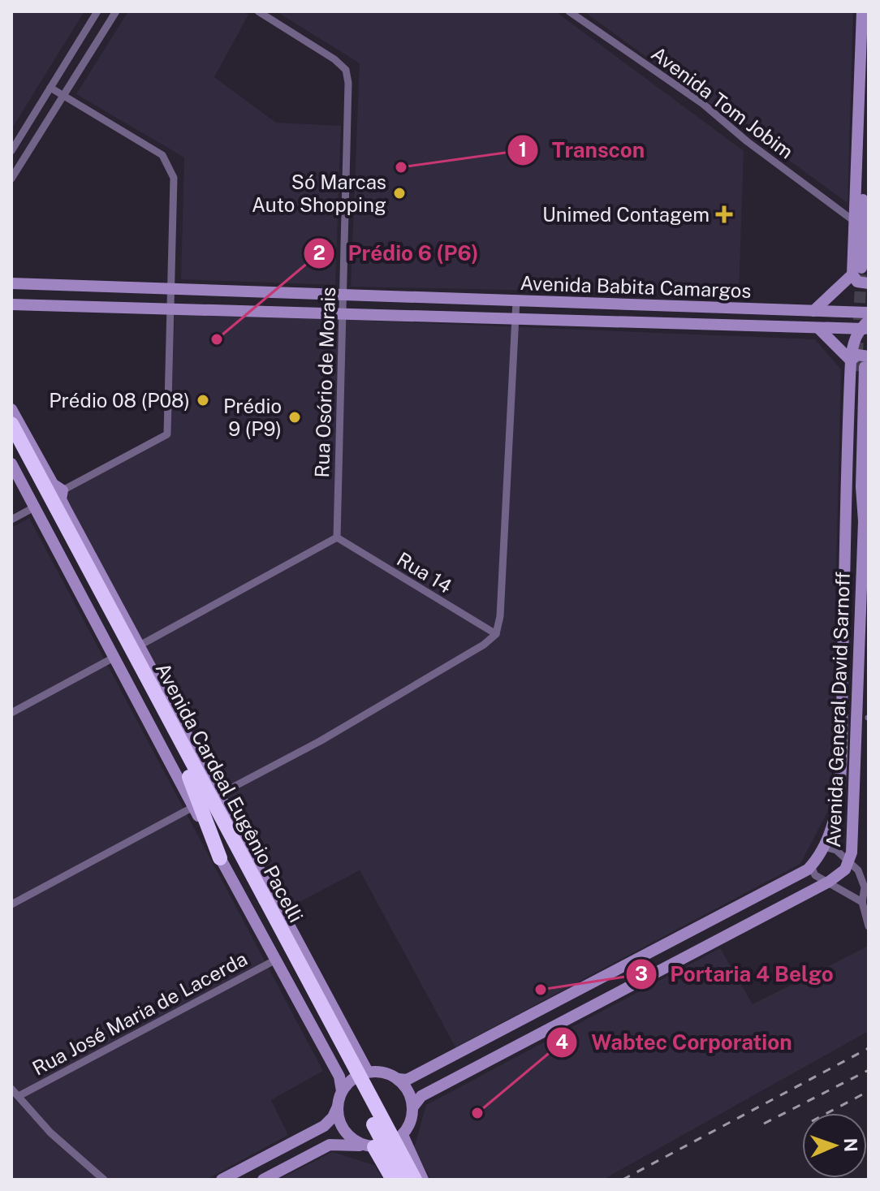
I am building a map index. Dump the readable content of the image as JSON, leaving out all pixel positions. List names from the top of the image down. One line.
{"streets":{"highway":["Avenida Cardeal Eugênio Pacelli"],"main road":["Avenida Babita Camargos","Avenida General David Sarnoff"],"street":["Avenida Tom Jobim","Rua Osório de Morais","Rua 14","Rua José Maria de Lacerda"]},"crossings":[["Avenida Babita Camargos","Rua Osório de Morais"],["Rua Osório de Morais","Rua 14"],["Avenida General David Sarnoff","Avenida Cardeal Eugênio Pacelli"],["Avenida Cardeal Eugênio Pacelli","Rua José Maria de Lacerda"]],"places":{"other":["Transcon","Só Marcas Auto Shopping","Prédio 6 (P6)","Prédio 08 (P08)","Prédio 9 (P9)","Portaria 4 Belgo","Wabtec Corporation"],"health":["Unimed Contagem"]},"north":"right"}
